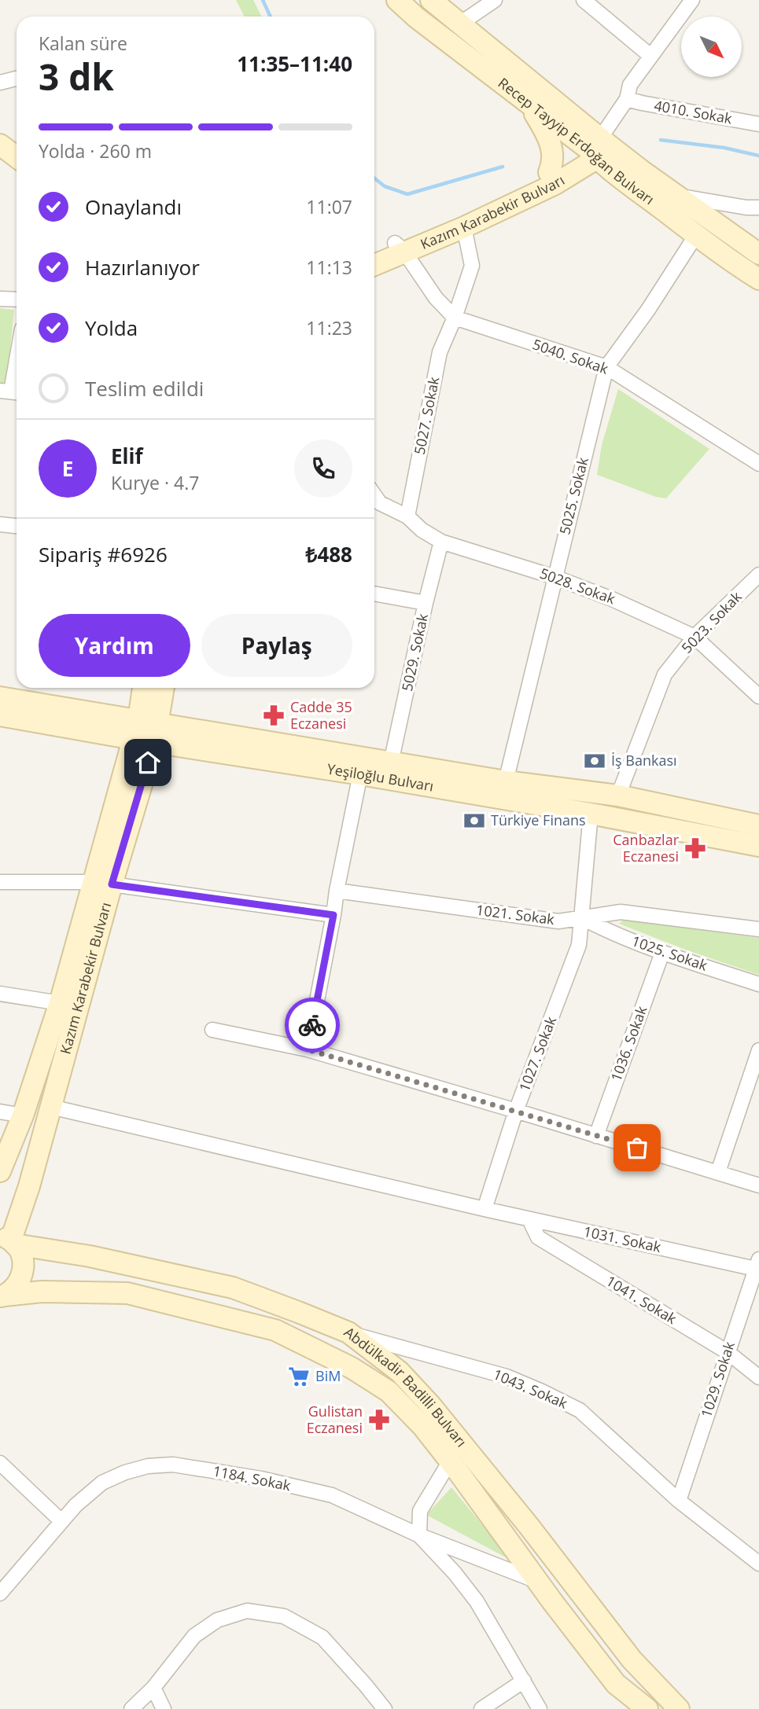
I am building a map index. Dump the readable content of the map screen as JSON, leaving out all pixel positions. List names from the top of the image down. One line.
{"streets":{"main road":["Recep Tayyip Erdoğan Bulvarı","Kazım Karabekir Bulvarı","Yeşiloğlu Bulvarı","Abdülkadir Badilli Bulvarı"],"street":["4010. Sokak","5040. Sokak","5027. Sokak","5025. Sokak","5028. Sokak","5023. Sokak","5029. Sokak","1021. Sokak","1025. Sokak","1036. Sokak","1027. Sokak","1031. Sokak","1041. Sokak","1029. Sokak","1043. Sokak","1184. Sokak"]},"crossings":[["Recep Tayyip Erdoğan Bulvarı","Kazım Karabekir Bulvarı"],["Recep Tayyip Erdoğan Bulvarı","5025. Sokak"],["Kazım Karabekir Bulvarı","5040. Sokak"],["Kazım Karabekir Bulvarı","5027. Sokak"],["Kazım Karabekir Bulvarı","Yeşiloğlu Bulvarı"],["Kazım Karabekir Bulvarı","1031. Sokak"],["Kazım Karabekir Bulvarı","Abdülkadir Badilli Bulvarı"],["5040. Sokak","5027. Sokak"],["5040. Sokak","5025. Sokak"],["5027. Sokak","5028. Sokak"],["5025. Sokak","5028. Sokak"],["5025. Sokak","Yeşiloğlu Bulvarı"],["5028. Sokak","5023. Sokak"],["5028. Sokak","5029. Sokak"],["5023. Sokak","Yeşiloğlu Bulvarı"],["5029. Sokak","Yeşiloğlu Bulvarı"],["Yeşiloğlu Bulvarı","1027. Sokak"],["1021. Sokak","1025. Sokak"],["1021. Sokak","1027. Sokak"],["1025. Sokak","1036. Sokak"],["1025. Sokak","1027. Sokak"],["1027. Sokak","1031. Sokak"],["1031. Sokak","1041. Sokak"],["1031. Sokak","1029. Sokak"],["1041. Sokak","1029. Sokak"],["1029. Sokak","1043. Sokak"],["Abdülkadir Badilli Bulvarı","1043. Sokak"],["Abdülkadir Badilli Bulvarı","1184. Sokak"]],"places":{"pharmacy":["Cadde 35 Eczanesi","Canbazlar Eczanesi","Gulistan Eczanesi"],"bank":["İş Bankası","Türkiye Finans"],"supermarket":["BiM"]},"north":"bottom right","page":{"heading":["3 dk","Kalan süre","11:35–11:40"],"panel":["Elif","Kurye · 4.7","Sipariş #6926","₺488"],"bar":"Yolda · 260 m","list":[["Onaylandı","11:07"],["Hazırlanıyor","11:13"],["Yolda","11:23"],"Teslim edildi"],"round":"E","buttons":["Yardım","Paylaş"]}}
